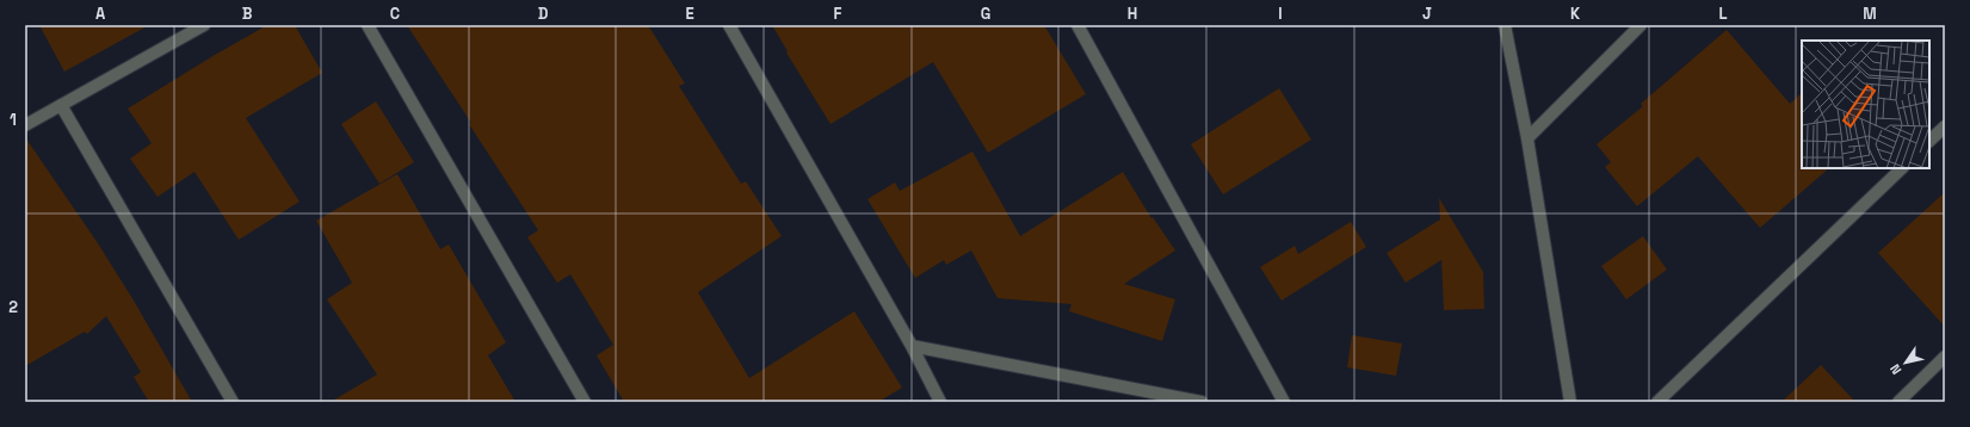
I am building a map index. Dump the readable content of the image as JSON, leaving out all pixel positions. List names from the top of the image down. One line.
{"north":"bottom left","grid":{"columns":["A","B","C","D","E","F","G","H","I","J","K","L","M"],"rows":["1","2"]}}
